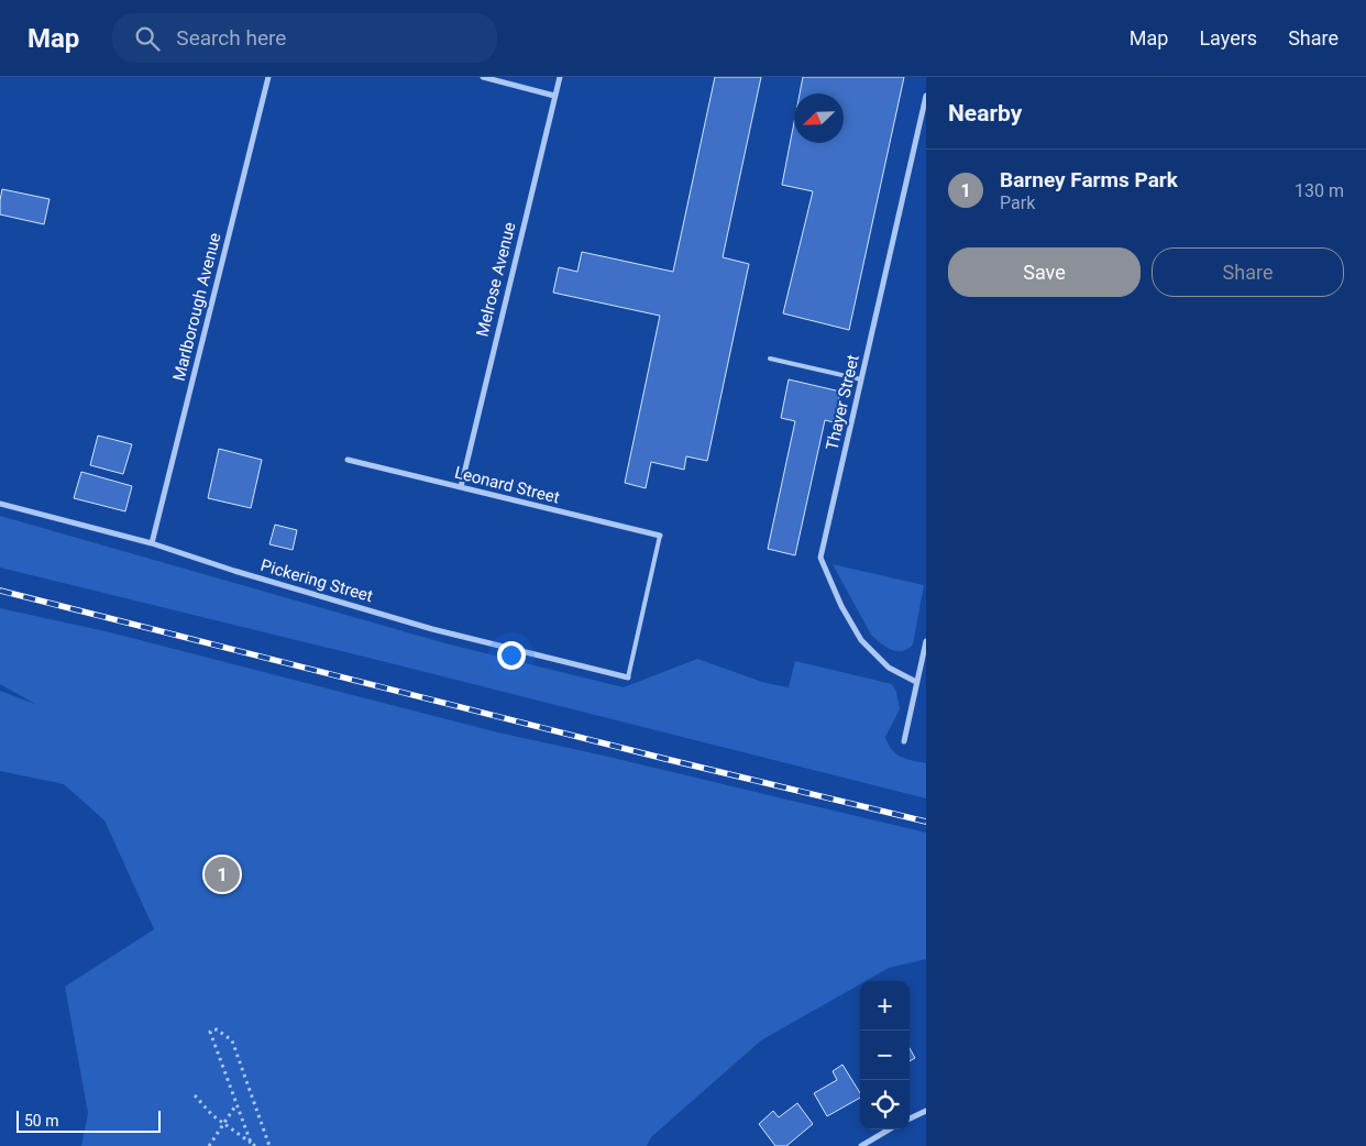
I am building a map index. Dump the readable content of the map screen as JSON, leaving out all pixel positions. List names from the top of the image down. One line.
{"streets":{"street":["Melrose Avenue","Marlborough Avenue","Thayer Street","Leonard Street","Pickering Street"]},"crossings":[["Melrose Avenue","Leonard Street"],["Marlborough Avenue","Pickering Street"]],"scale_bar":"50 m","north":"bottom left","page":{"header":"Map","search":"Search here","nav":["Map","Layers","Share"],"heading":"Nearby","list":[{"mark":"1","name":"Barney Farms Park","note":"Park","value":"130 m"}],"buttons":["Save","Share"],"pins":"1","map_buttons":["+","−"],"scale":"50 m"}}
